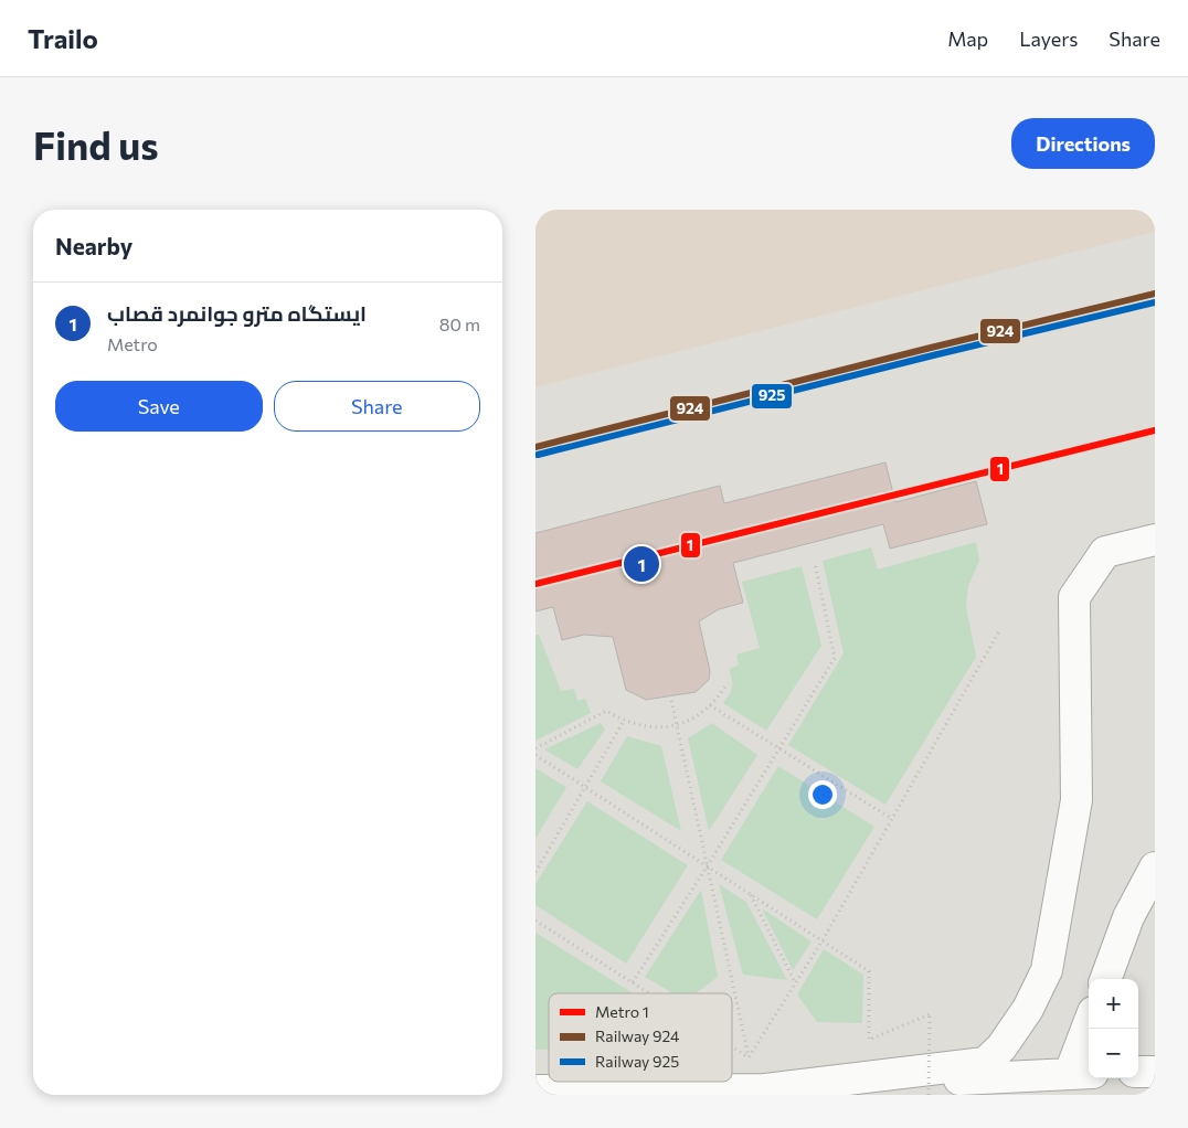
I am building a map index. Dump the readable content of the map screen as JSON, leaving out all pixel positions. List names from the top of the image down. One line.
{"lines":["rail line 924","rail line 925","metro line 1"],"legend":["Metro 1","Railway 924","Railway 925"],"page":{"header":"Trailo","nav":["Map","Layers","Share"],"buttons":["Directions",["Save","Share"]],"title":"Find us","heading":"Nearby","list":[{"mark":"1","name":"ایستگاه مترو جوانمرد قصاب","note":"Metro","value":"80 m"}],"pins":"1","map_buttons":["+","−"]}}
